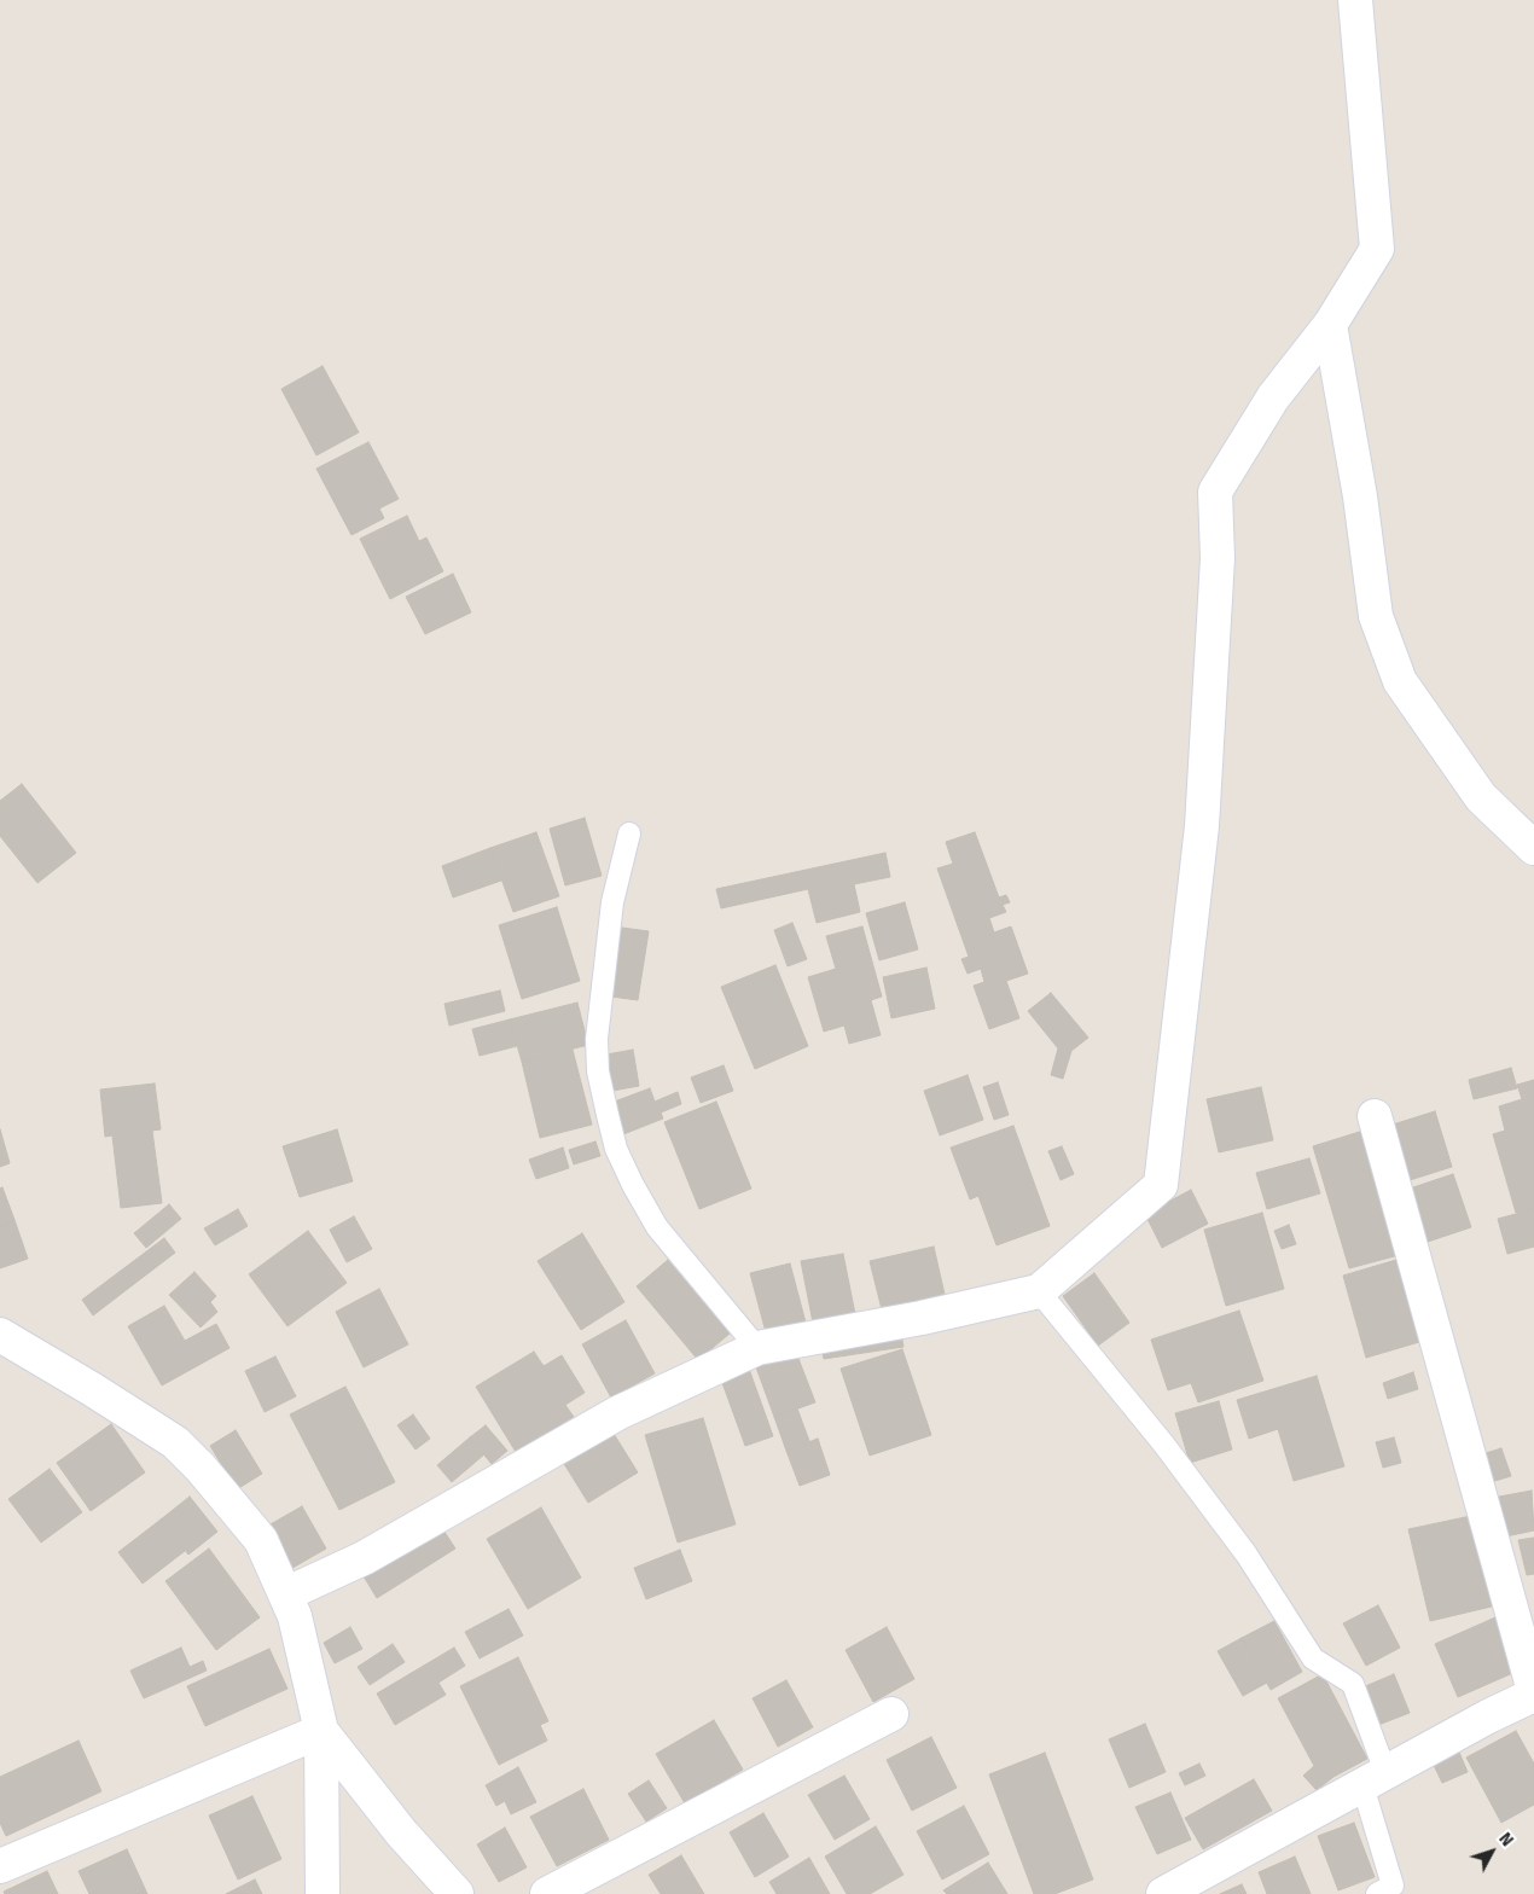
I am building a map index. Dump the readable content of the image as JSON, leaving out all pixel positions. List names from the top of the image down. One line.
{"north":"top right"}
